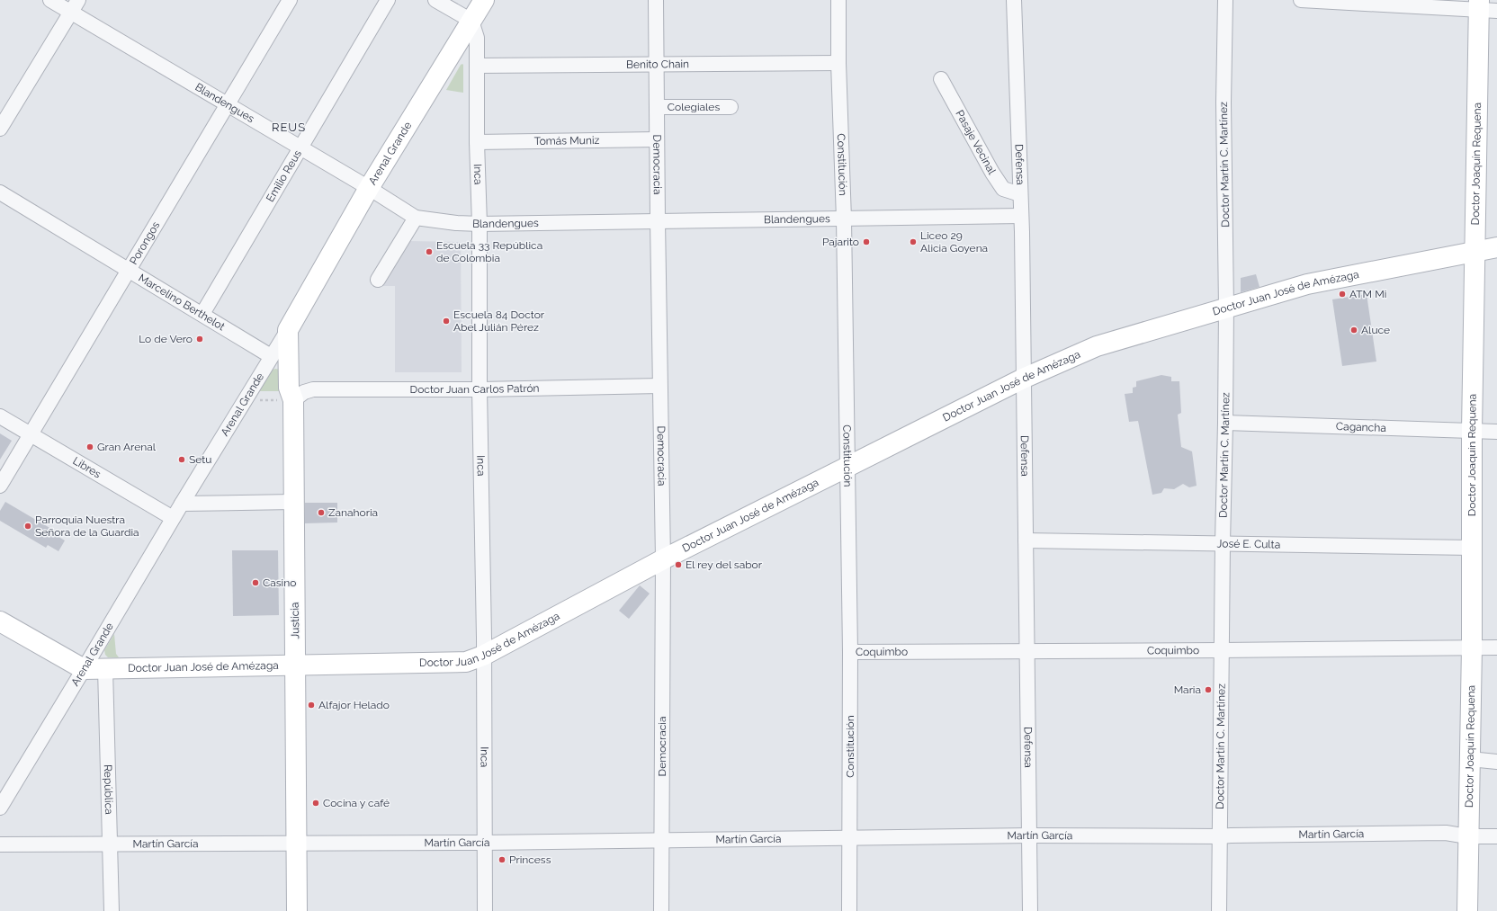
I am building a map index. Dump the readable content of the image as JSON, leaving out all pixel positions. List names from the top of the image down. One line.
{"streets":{"street":["Benito Chain","Blandengues","Colegiales","Tomás Muniz","Pasaje Vecinal","Arenal Grande","Democracia","Constitución","Defensa","Doctor Martín C. Martínez","Doctor Joaquín Requena","Inca","Emilio Reus","Porongos","Doctor Juan José de Amézaga","Marcelino Berthelot","Doctor Juan Carlos Patrón","Cagancha","Libres","José E. Culta","Justicia","Coquimbo","República","Martín García"]},"crossings":[["Benito Chain","Democracia"],["Benito Chain","Constitución"],["Benito Chain","Inca"],["Blandengues","Arenal Grande"],["Blandengues","Democracia"],["Blandengues","Constitución"],["Blandengues","Defensa"],["Blandengues","Inca"],["Blandengues","Emilio Reus"],["Blandengues","Porongos"],["Colegiales","Democracia"],["Tomás Muniz","Democracia"],["Tomás Muniz","Inca"],["Pasaje Vecinal","Defensa"],["Arenal Grande","Inca"],["Arenal Grande","Doctor Juan José de Amézaga"],["Arenal Grande","Marcelino Berthelot"],["Arenal Grande","Libres"],["Arenal Grande","Justicia"],["Democracia","Doctor Juan José de Amézaga"],["Democracia","Doctor Juan Carlos Patrón"],["Democracia","Martín García"],["Constitución","Doctor Juan José de Amézaga"],["Constitución","Coquimbo"],["Constitución","Martín García"],["Defensa","Doctor Juan José de Amézaga"],["Defensa","José E. Culta"],["Defensa","Coquimbo"],["Defensa","Martín García"],["Doctor Martín C. Martínez","Doctor Juan José de Amézaga"],["Doctor Martín C. Martínez","Cagancha"],["Doctor Martín C. Martínez","José E. Culta"],["Doctor Martín C. Martínez","Coquimbo"],["Doctor Martín C. Martínez","Martín García"],["Doctor Joaquín Requena","Doctor Juan José de Amézaga"],["Doctor Joaquín Requena","Cagancha"],["Doctor Joaquín Requena","José E. Culta"],["Doctor Joaquín Requena","Coquimbo"],["Doctor Joaquín Requena","Martín García"],["Inca","Doctor Juan José de Amézaga"],["Inca","Doctor Juan Carlos Patrón"],["Inca","Martín García"],["Emilio Reus","Marcelino Berthelot"],["Porongos","Marcelino Berthelot"],["Porongos","Libres"],["Doctor Juan José de Amézaga","Justicia"],["Doctor Juan José de Amézaga","República"],["Doctor Juan Carlos Patrón","Justicia"],["Justicia","Martín García"],["República","Martín García"]],"districts":["REUS"],"places":["Pajarito","Liceo 29 Alicia Goyena","Escuela 33 República de Colombia","ATM Mi","Escuela 84 Doctor Abel Julián Pérez","Aluce","Lo de Vero","Gran Arenal","Setu","Zanahoria","Parroquia Nuestra Señora de la Guardia","El rey del sabor","Casino","Maria","Alfajor Helado","Cocina y café","Princess"]}
